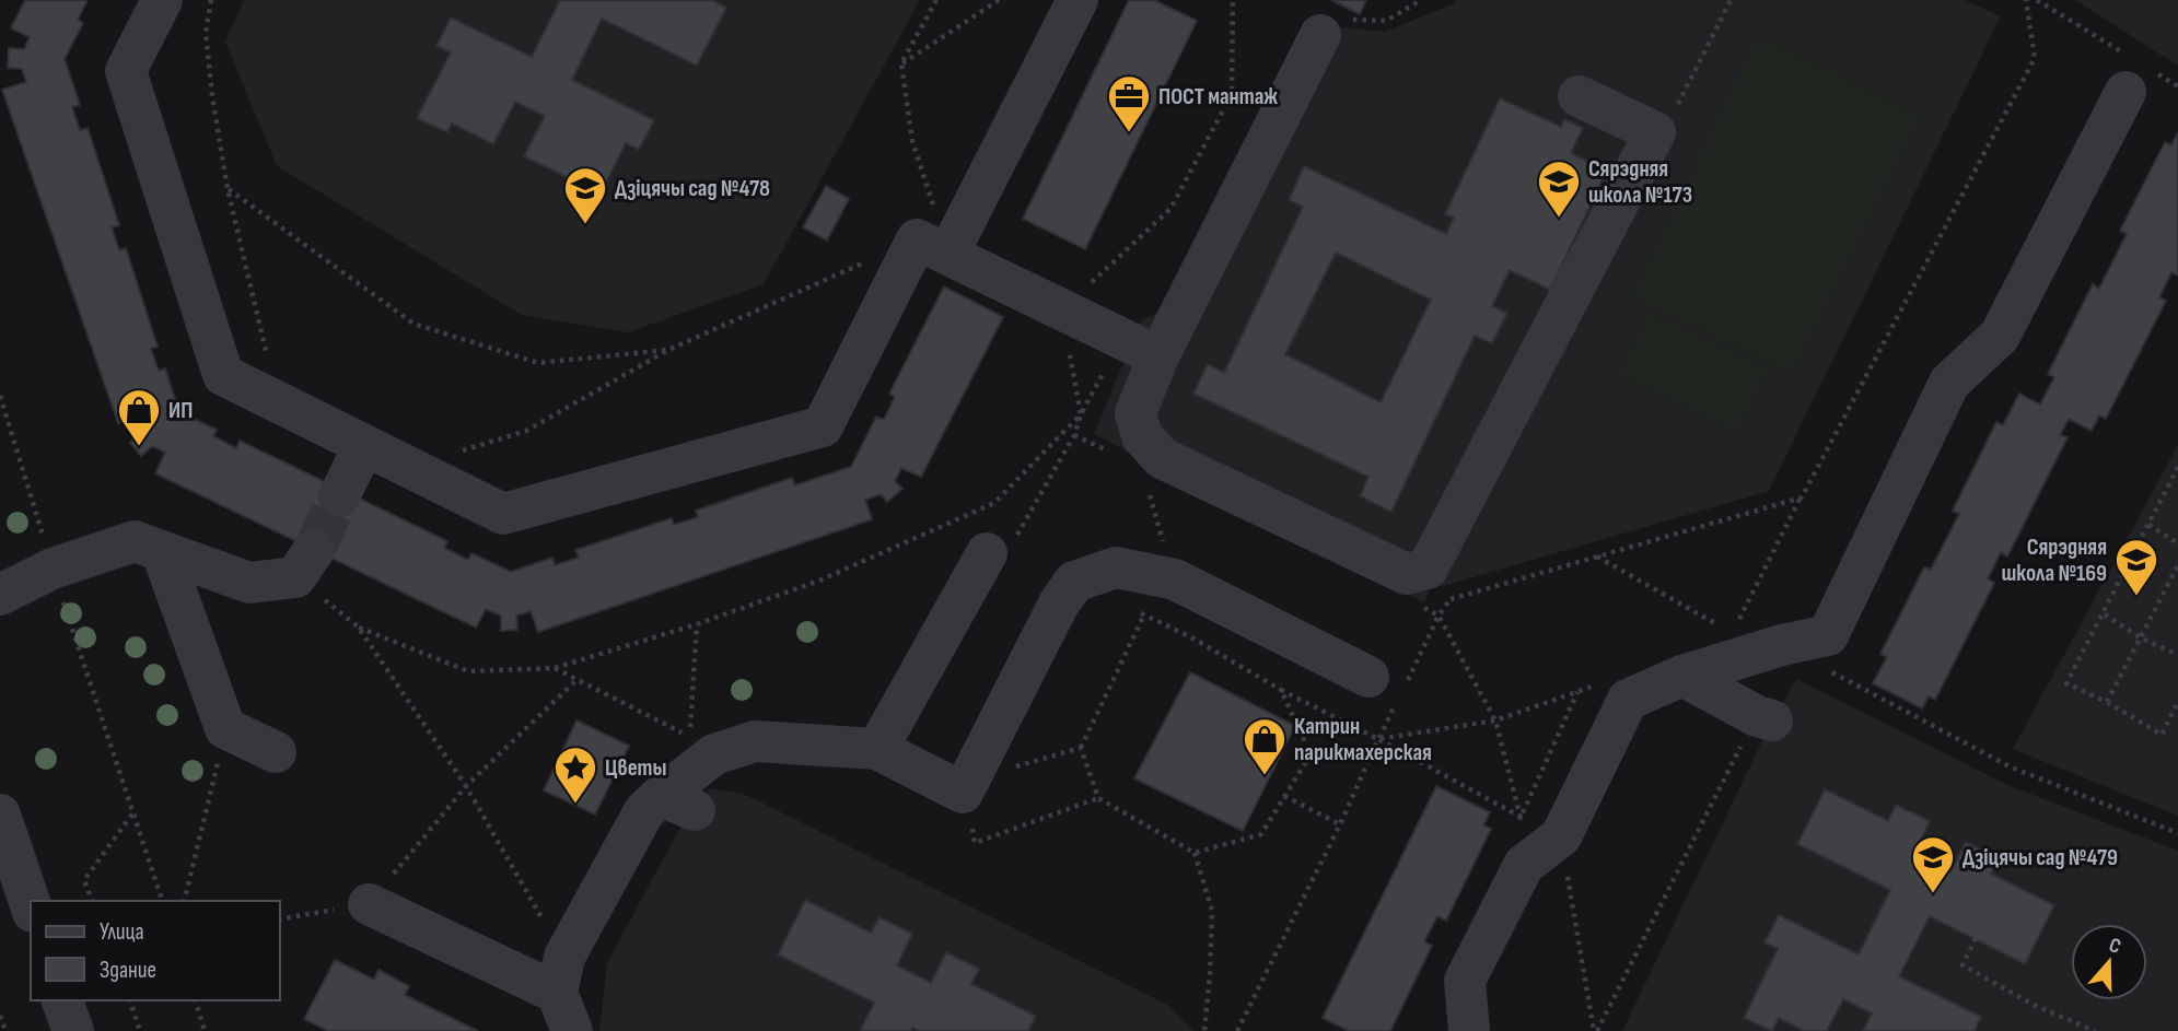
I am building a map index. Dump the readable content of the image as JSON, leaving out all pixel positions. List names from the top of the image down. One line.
{"places":{"office":["ПОСТ мантаж"],"school or university":["Сярэдняя школа №173","Дзіцячы сад №478","Сярэдняя школа №169","Дзіцячы сад №479"],"shop":["ИП","Катрин парикмахерская"],"place":["Цветы"]},"legend":["Улица","Здание"],"north":"top"}
